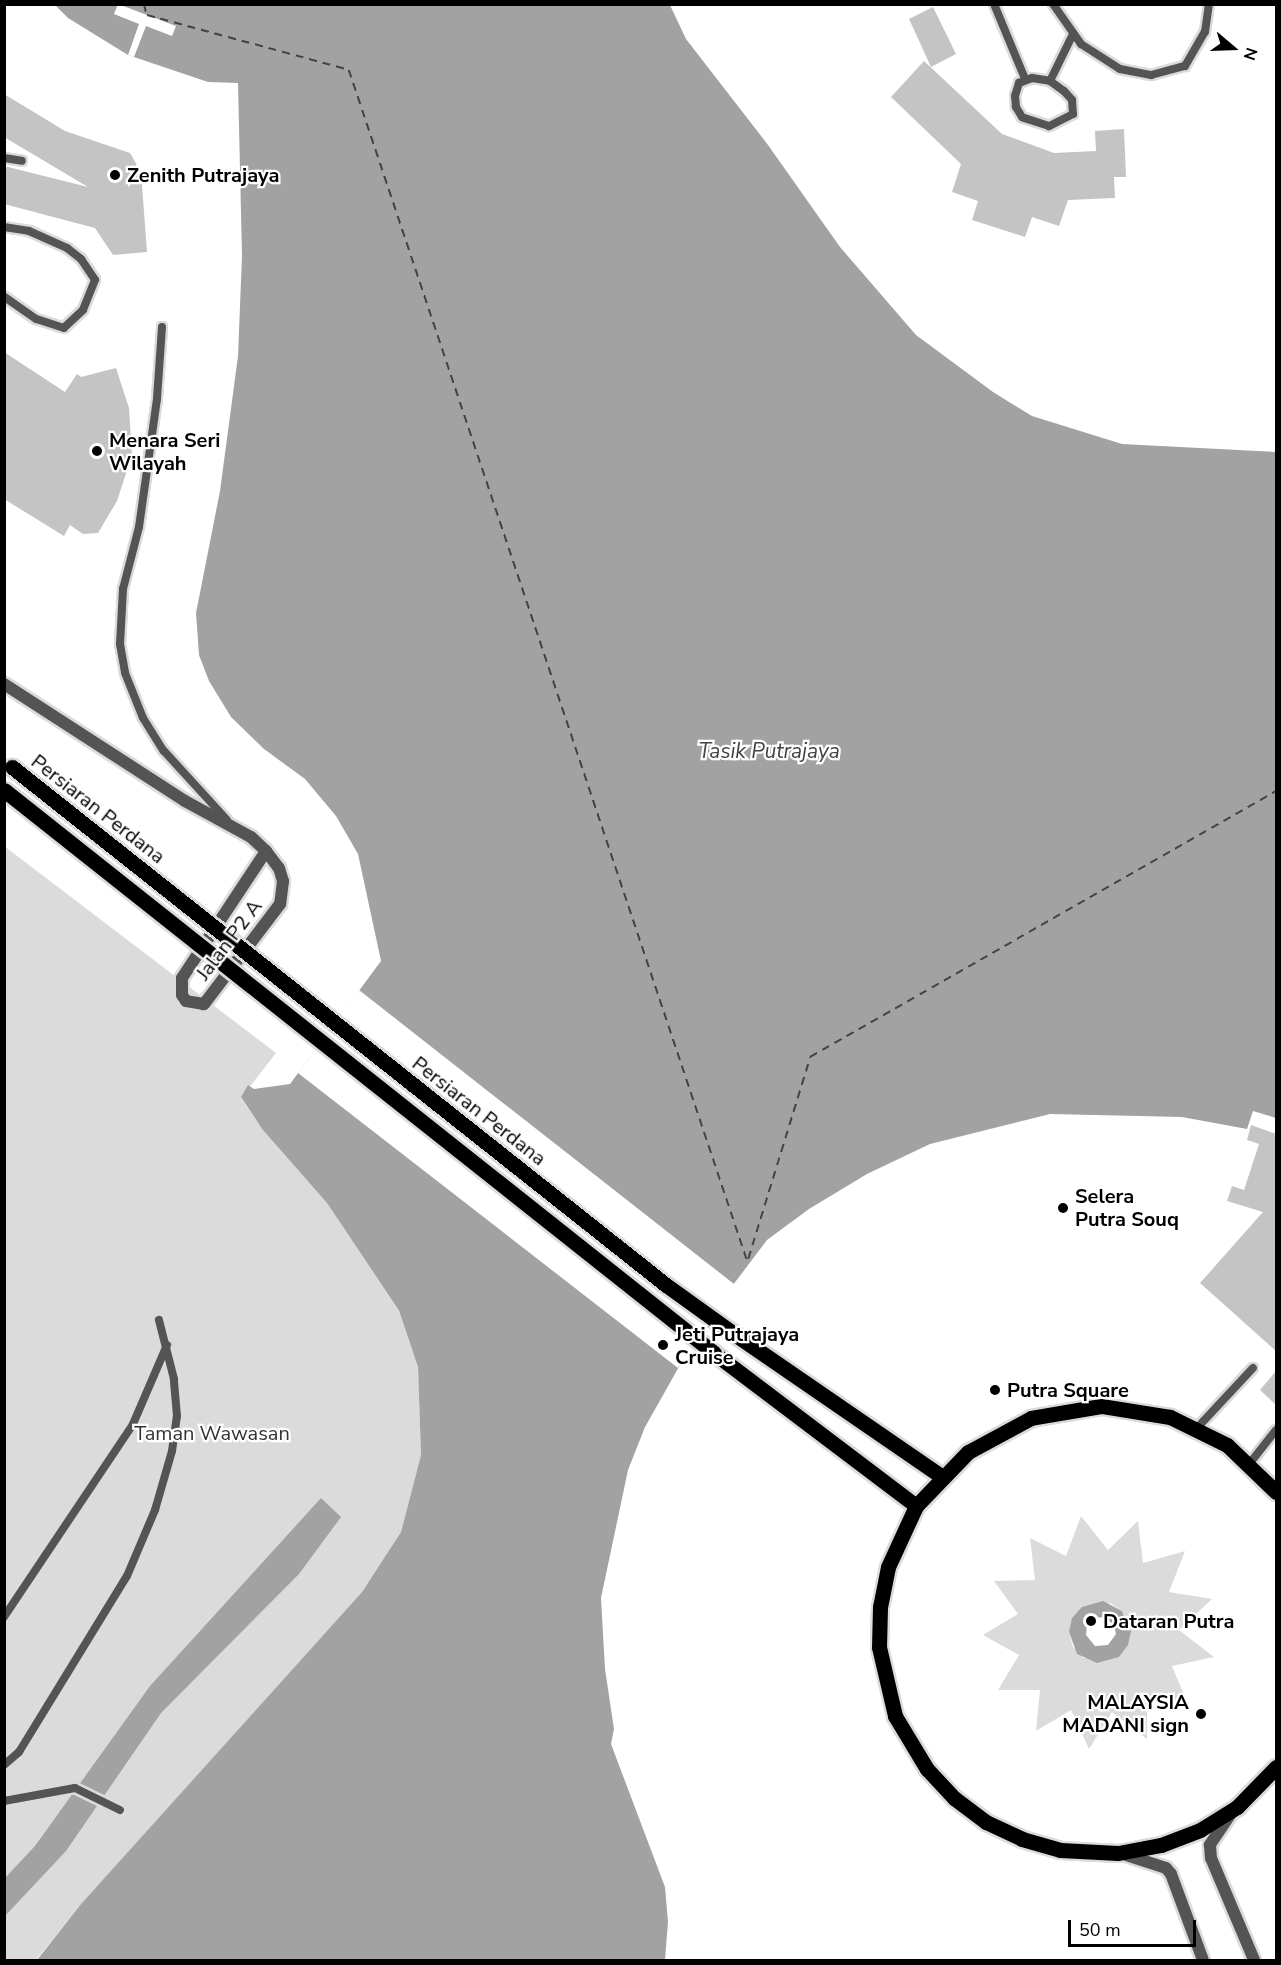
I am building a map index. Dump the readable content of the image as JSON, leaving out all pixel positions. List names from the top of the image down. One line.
{"streets":{"main road":["Persiaran Perdana"],"street":["Jalan P2 A"]},"water":["Tasik Putrajaya"],"parks":["Taman Wawasan"],"places":["Zenith Putrajaya","Menara Seri Wilayah","Selera Putra Souq","Jeti Putrajaya Cruise","Putra Square","Dataran Putra","MALAYSIA MADANI sign"],"scale_bar":"50 m","north":"right"}
